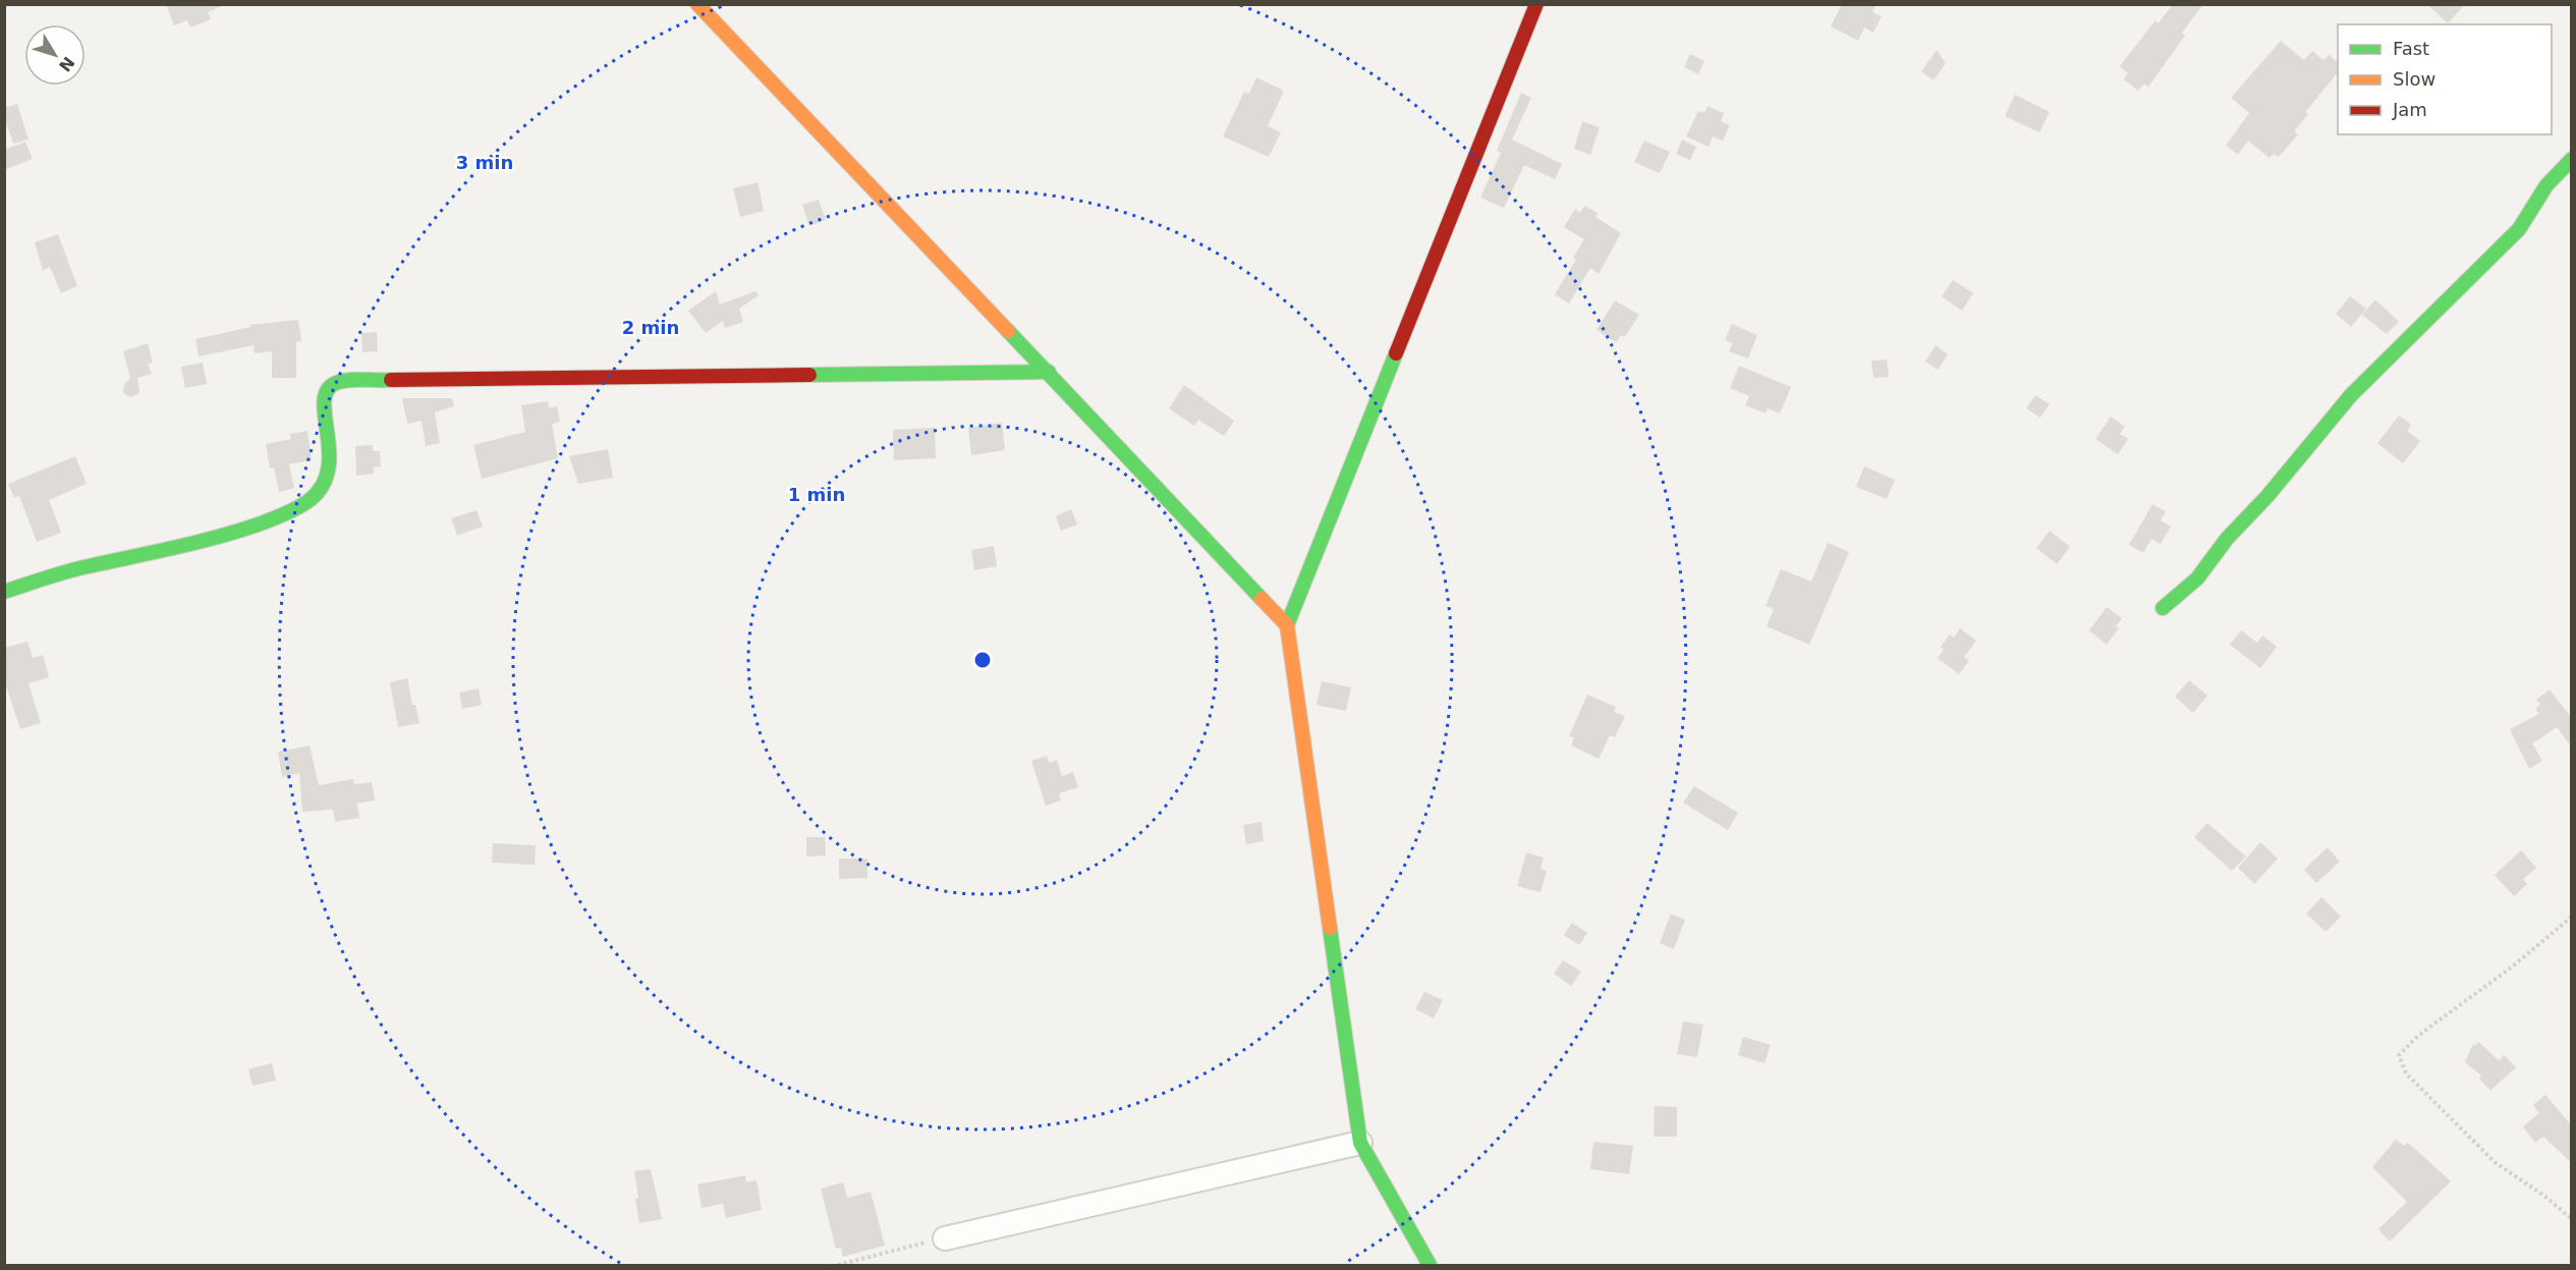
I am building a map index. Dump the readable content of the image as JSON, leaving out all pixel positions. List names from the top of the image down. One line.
{"legend":["Fast","Slow","Jam"],"north":"bottom right","rings":["3 min","2 min","1 min"]}
